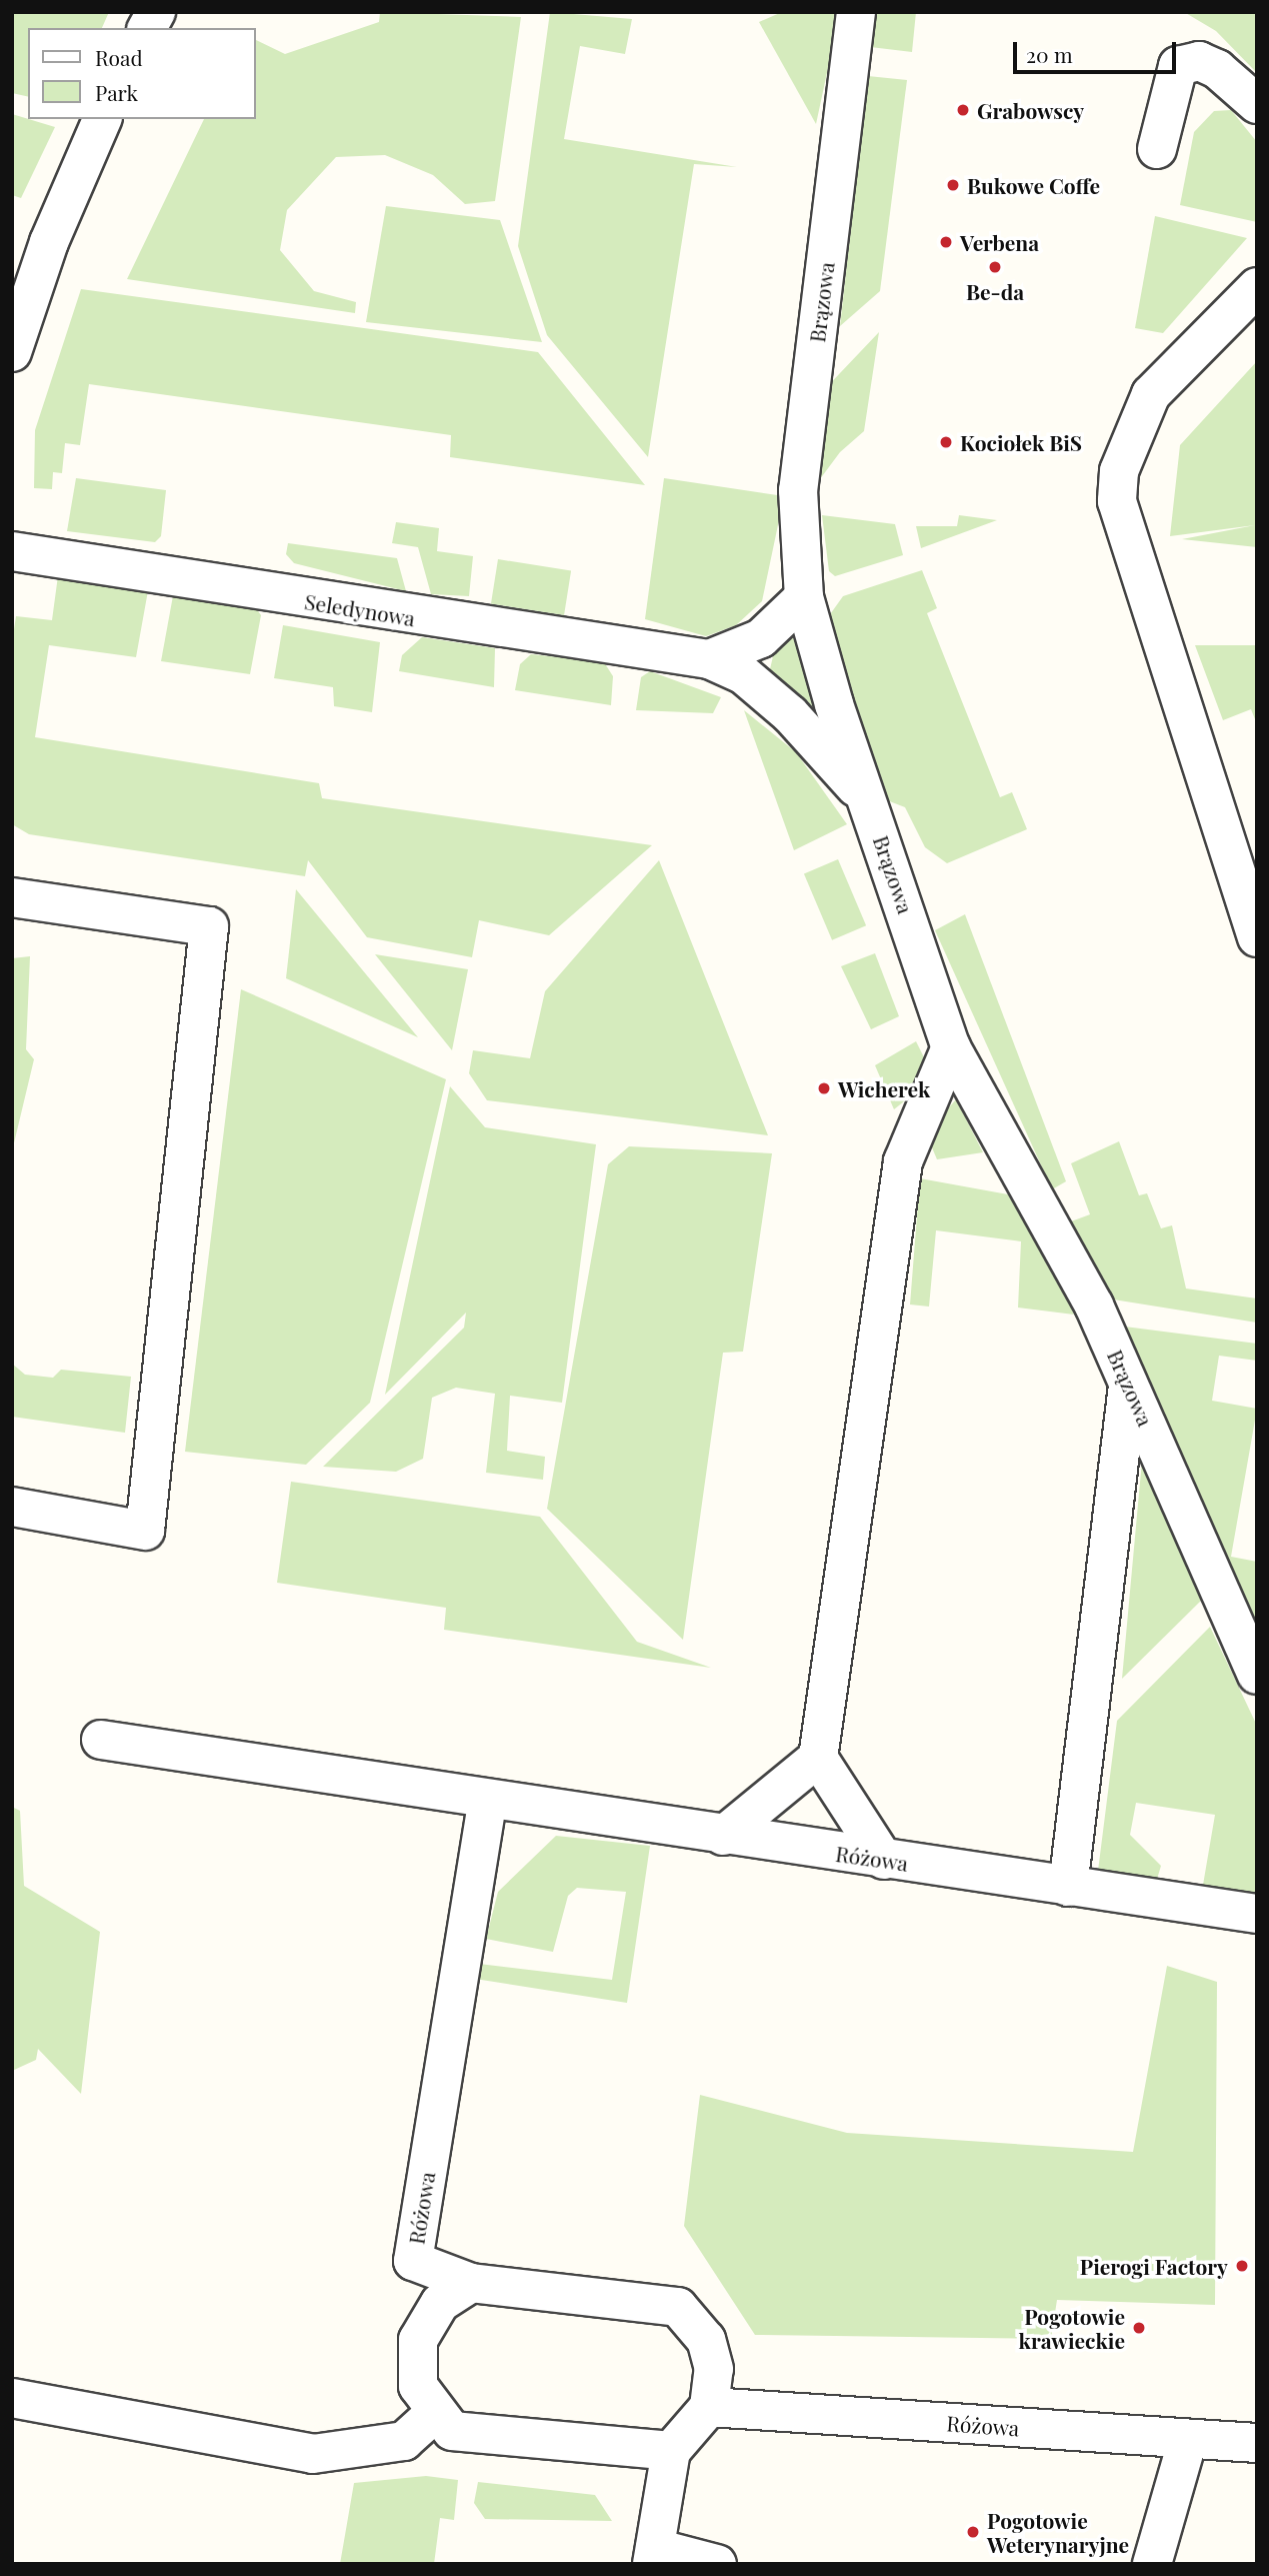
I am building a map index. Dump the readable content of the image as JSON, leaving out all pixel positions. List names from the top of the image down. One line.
{"streets":{"street":["Brązowa","Seledynowa","Różowa"]},"crossings":[["Brązowa","Seledynowa"]],"places":["Grabowscy","Bukowe Coffe","Verbena","Be-da","Kociołek BiS","Wicherek","Pierogi Factory","Pogotowie krawieckie","Pogotowie Weterynaryjne"],"legend":["Road","Park"],"scale_bar":"20 m"}
